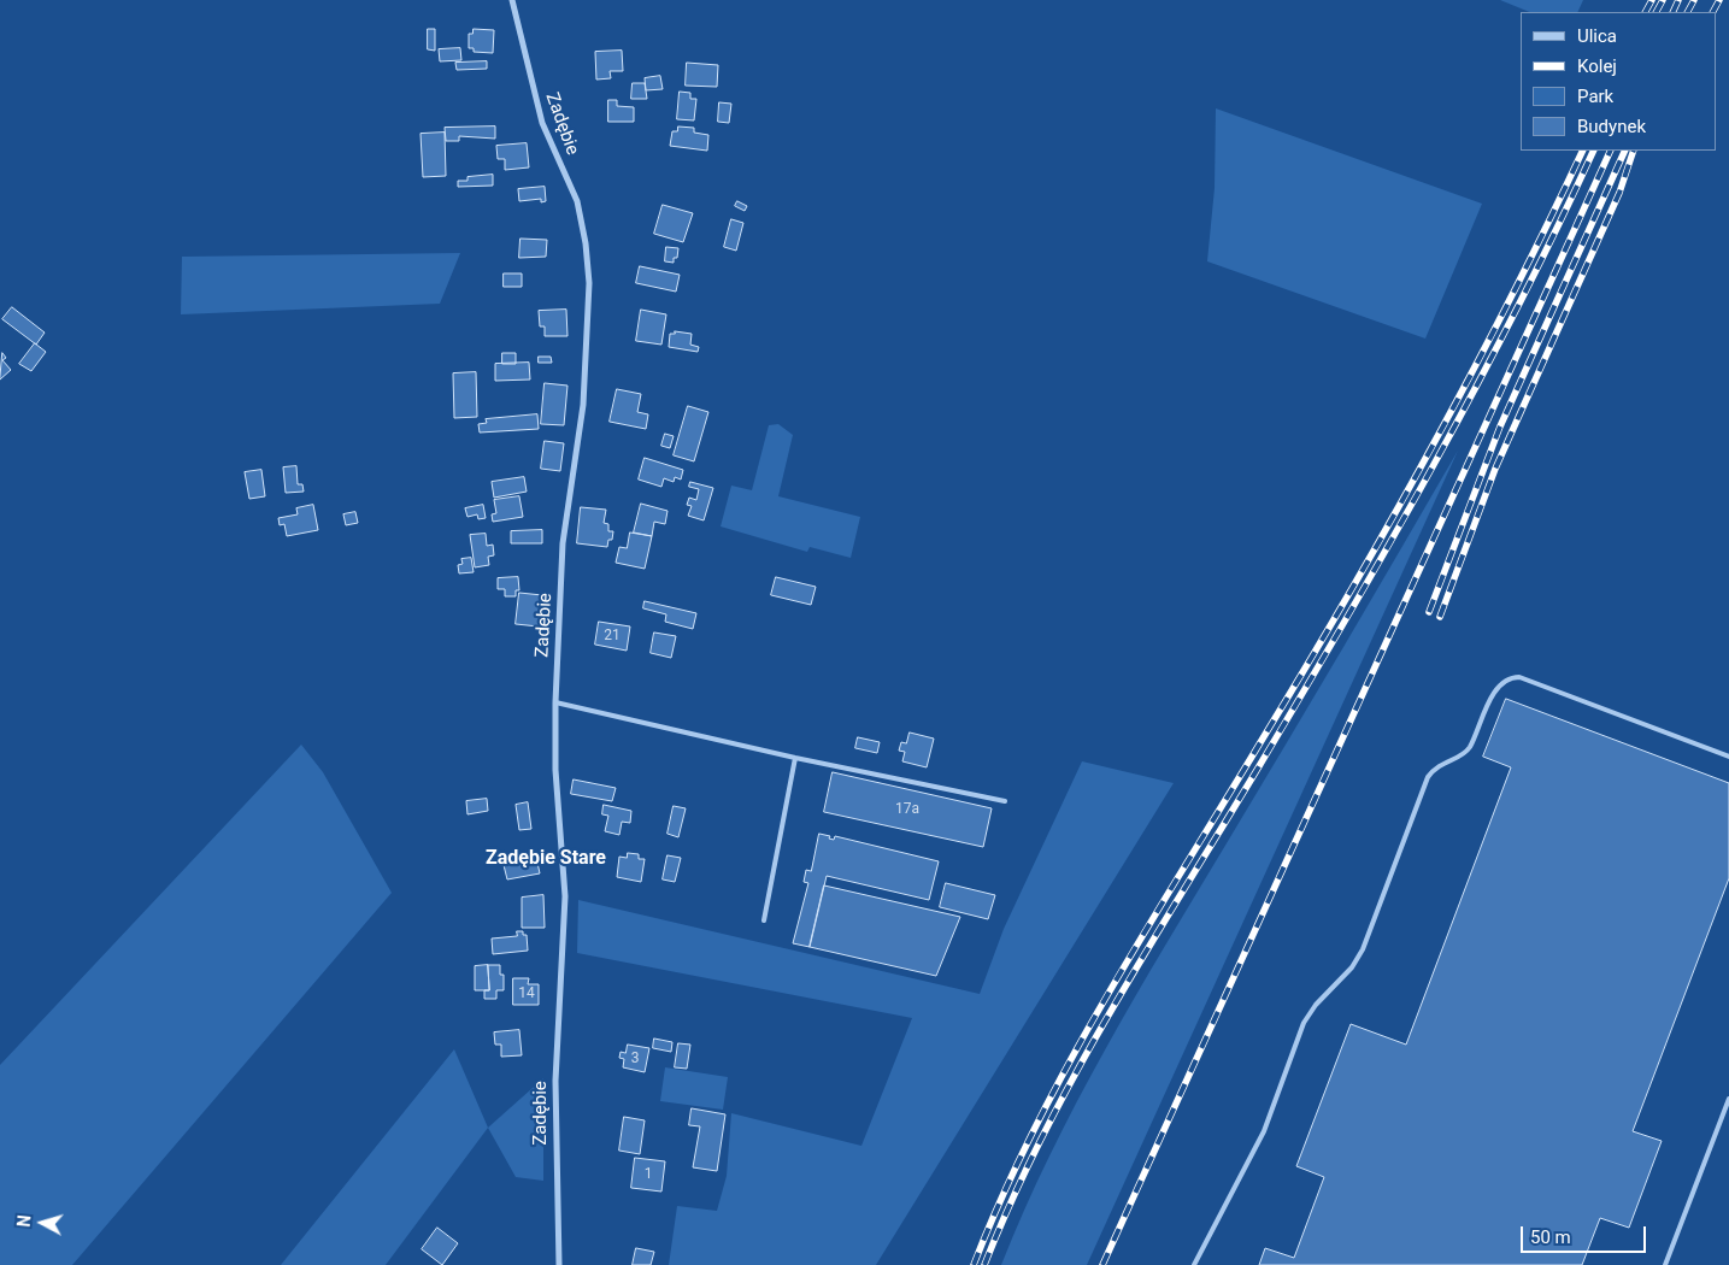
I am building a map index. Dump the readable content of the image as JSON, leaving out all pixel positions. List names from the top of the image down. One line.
{"streets":{"street":["Zadębie"]},"districts":["Zadębie Stare"],"house_numbers":["21","17a","14","3","1"],"legend":["Ulica","Kolej","Park","Budynek"],"scale_bar":"50 m","north":"left"}
